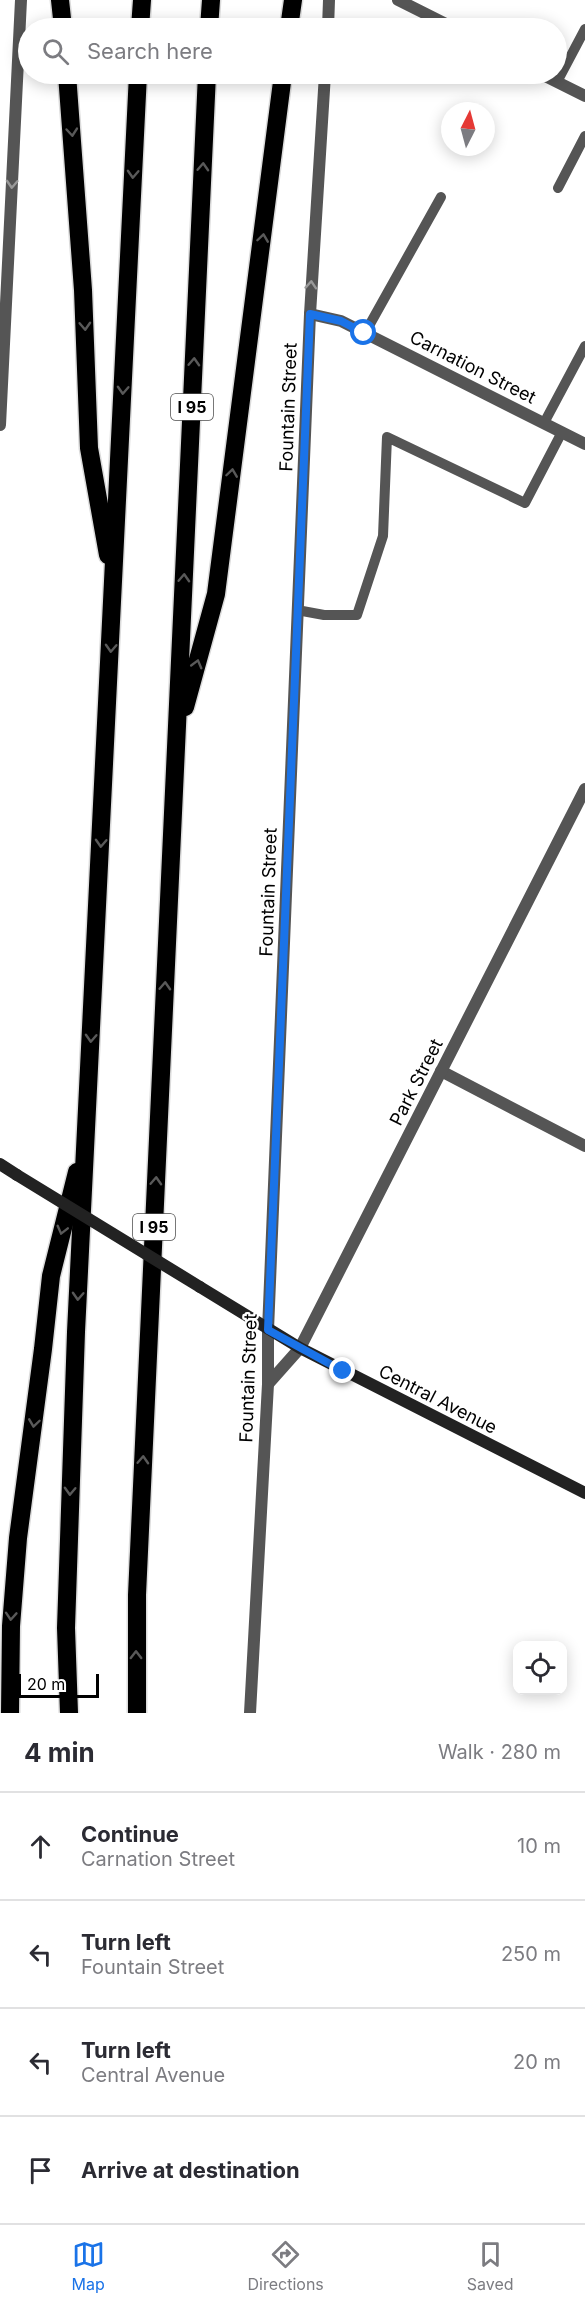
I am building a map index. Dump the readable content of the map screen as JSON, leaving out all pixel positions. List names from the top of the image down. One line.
{"streets":{"highway":["I 95"],"main road":["Central Avenue"],"street":["Carnation Street","Fountain Street","Park Street"]},"crossings":[["Carnation Street","Fountain Street"],["Fountain Street","Park Street"],["Fountain Street","Central Avenue"],["Park Street","Central Avenue"]],"scale_bar":"20 m","north":"top","page":{"search":"Search here","scale":"20 m","heading":["4 min","Walk · 280 m"],"list":[["Continue","Carnation Street","10 m"],["Turn left","Fountain Street","250 m"],["Turn left","Central Avenue","20 m"],"Arrive at destination"],"nav":["Map","Directions","Saved"]}}
